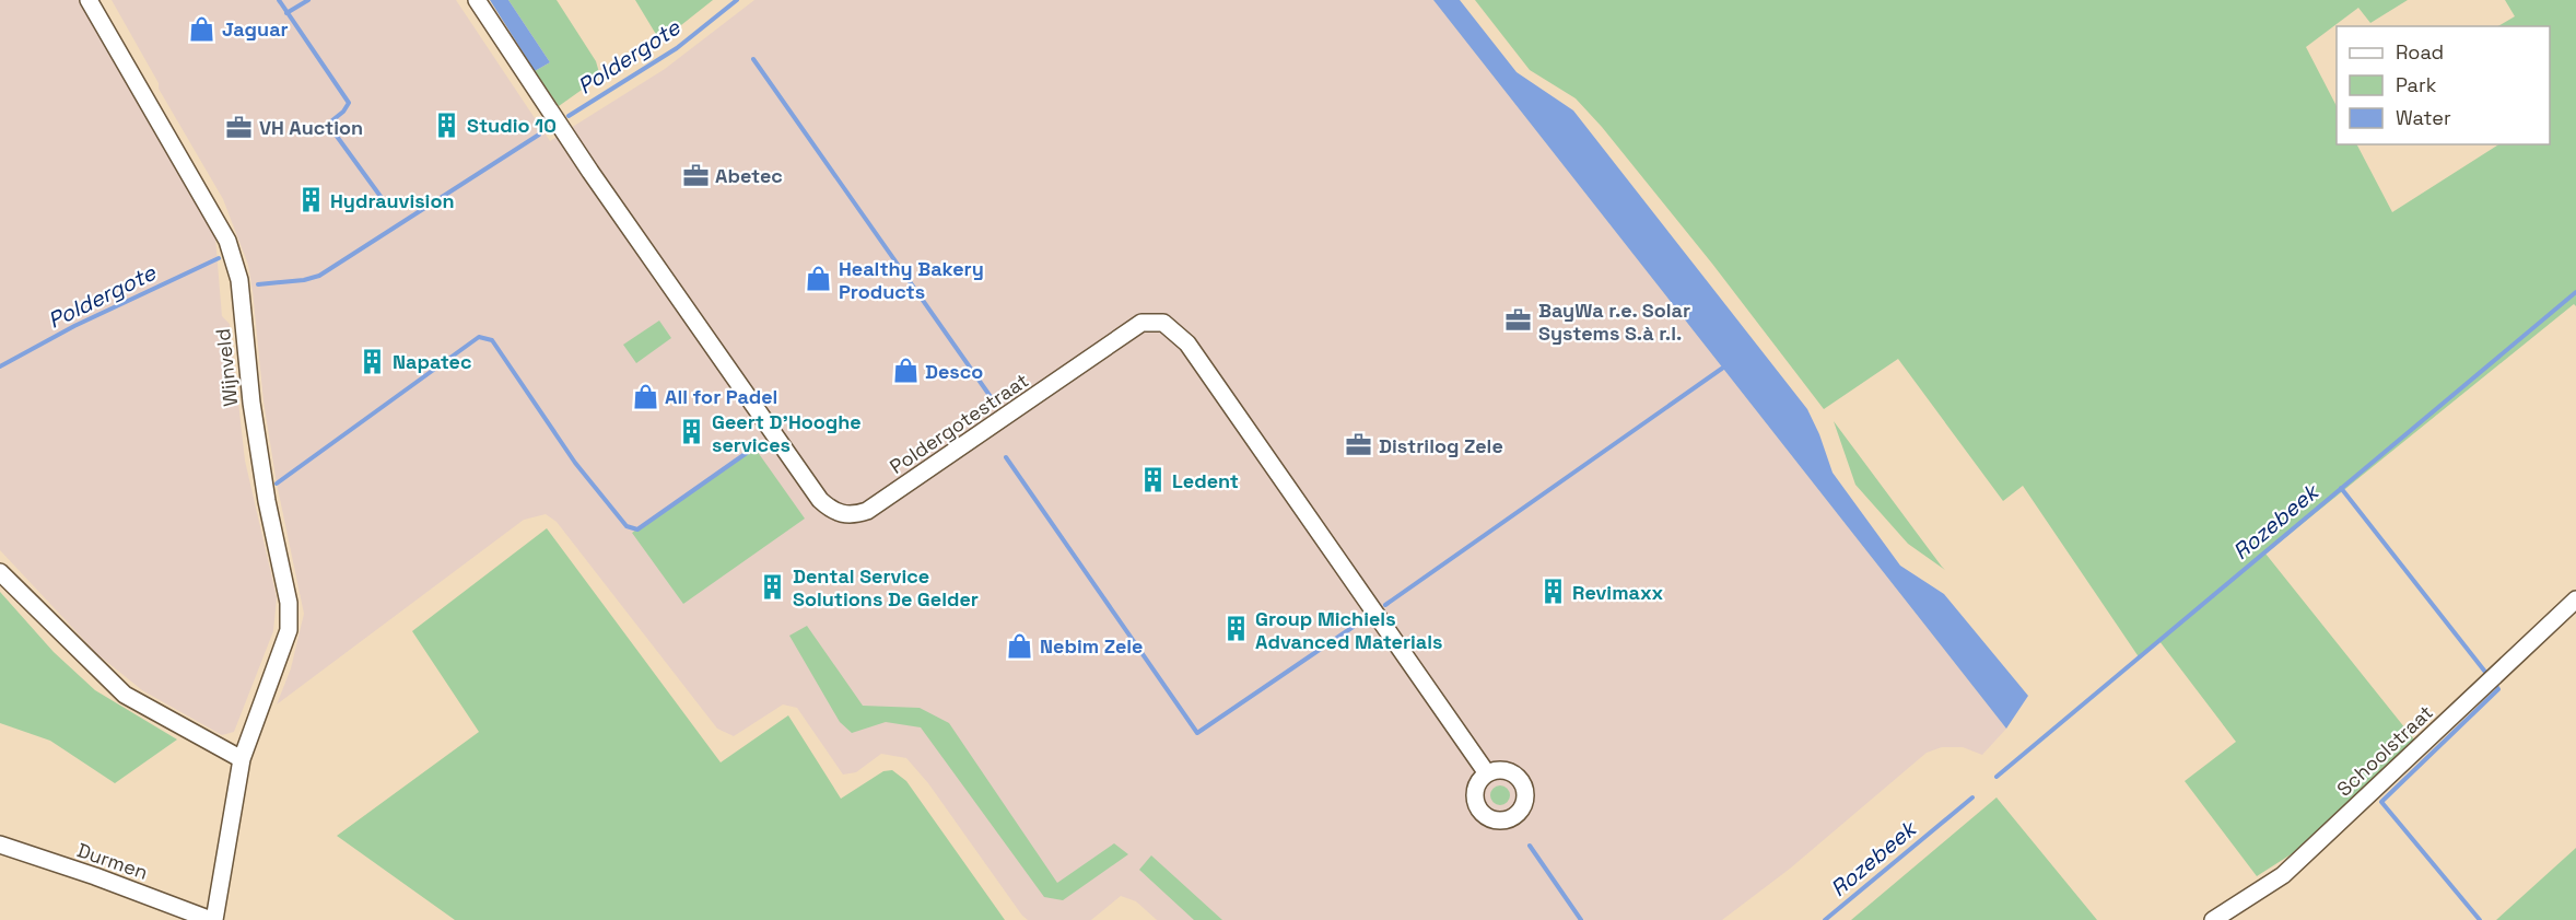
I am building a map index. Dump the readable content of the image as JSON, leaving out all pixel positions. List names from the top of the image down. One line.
{"streets":{"street":["Wijnveld","Poldergotestraat","Schoolstraat","Durmen"]},"crossings":[["Wijnveld","Durmen"]],"water":["Poldergote","Rozebeek"],"places":{"shop":["Jaguar","Healthy Bakery Products","Desco","All for Padel","Nebim Zele"],"building":["Studio 10","Hydrauvision","Napatec","Geert D'Hooghe services","Ledent","Dental Service Solutions De Gelder","Revimaxx","Group Michiels Advanced Materials"],"office":["VH Auction","Abetec","BayWa r.e. Solar Systems S.à r.l.","Distrilog Zele"]},"legend":["Road","Park","Water"]}
